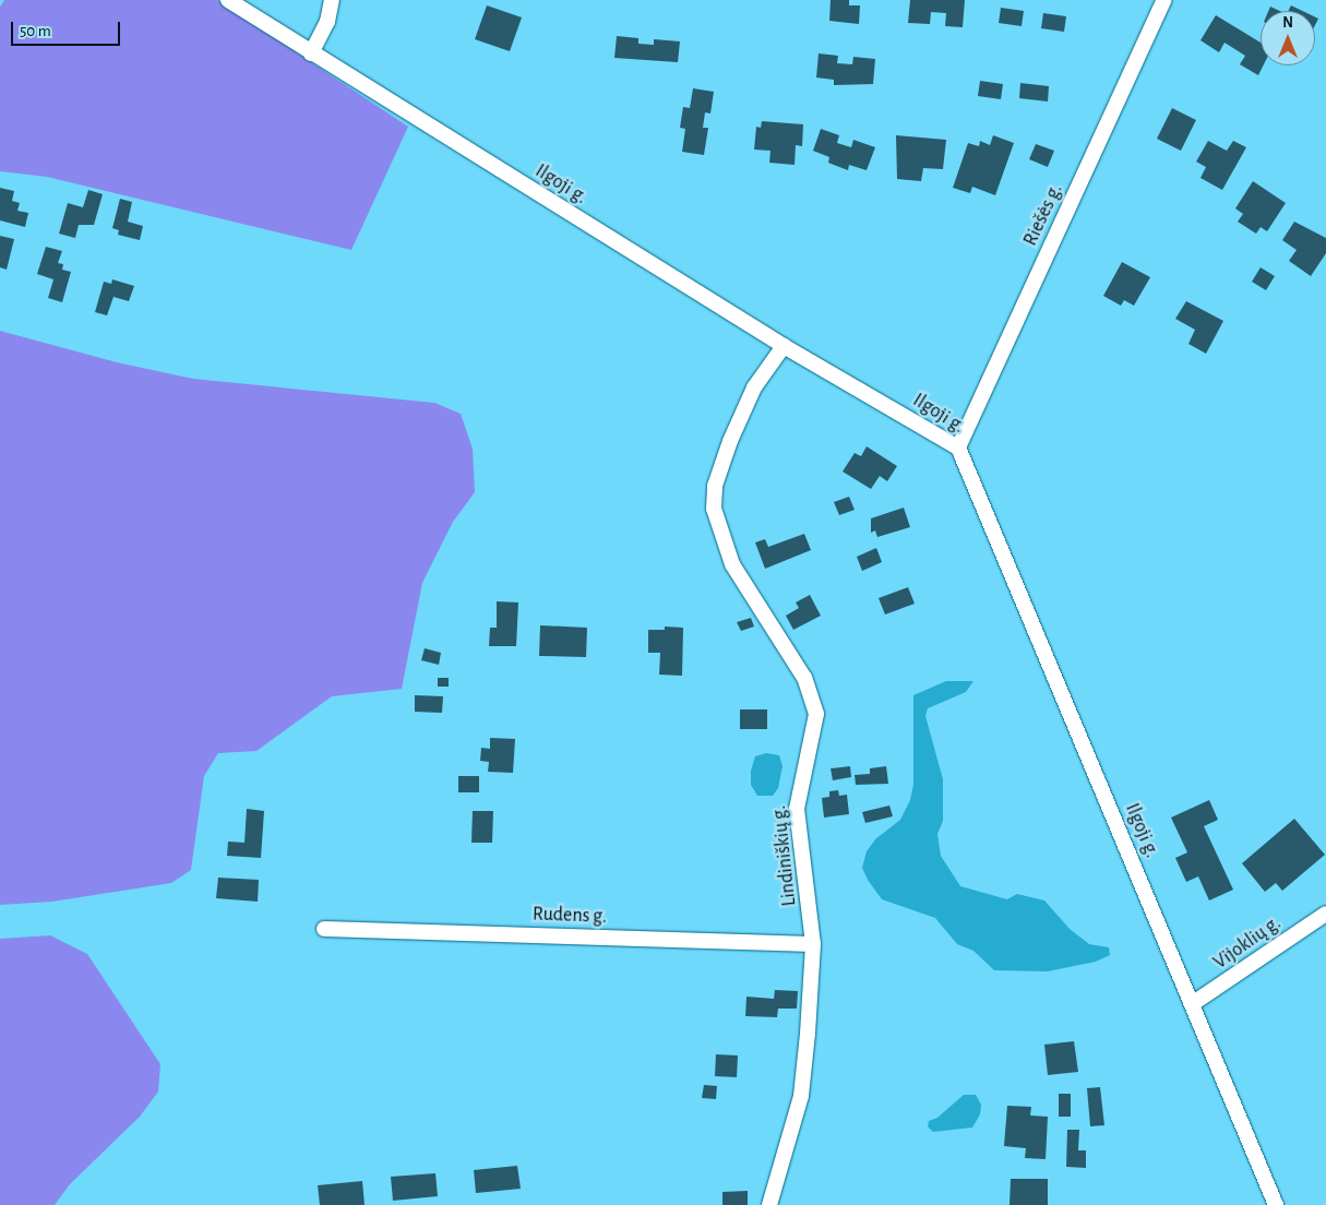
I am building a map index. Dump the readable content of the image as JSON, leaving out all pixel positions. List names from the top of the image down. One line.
{"streets":{"street":["Ilgoji g.","Riešės g.","Lindiniškių g.","Rudens g.","Vijoklių g."]},"crossings":[["Ilgoji g.","Riešės g."],["Ilgoji g.","Lindiniškių g."],["Ilgoji g.","Vijoklių g."],["Lindiniškių g.","Rudens g."]],"scale_bar":"50 m","north":"top"}
